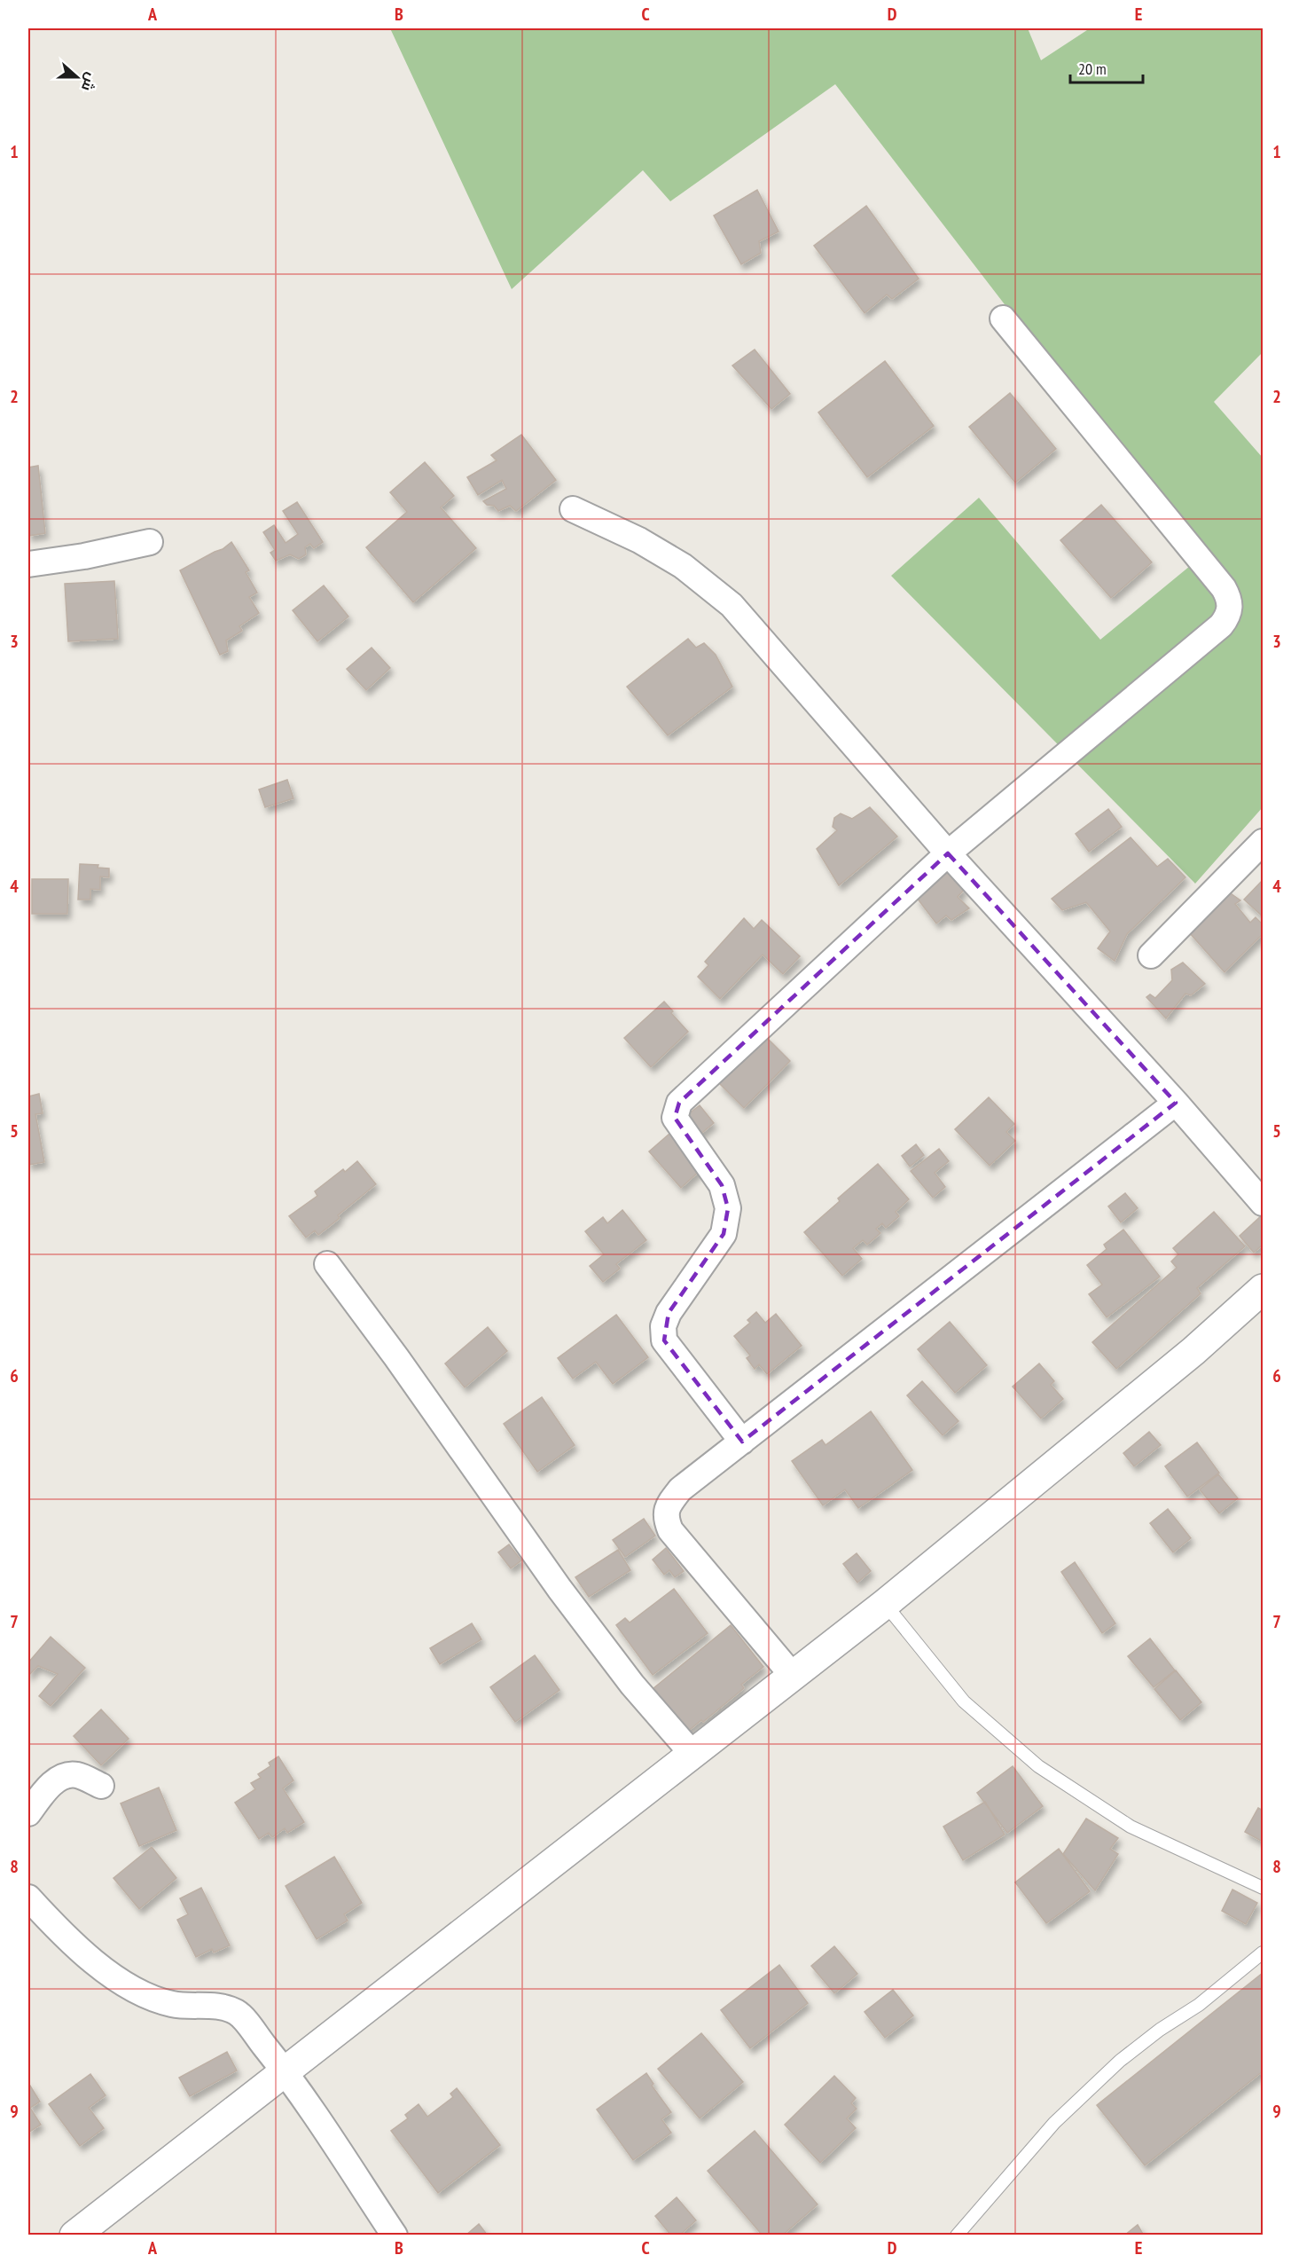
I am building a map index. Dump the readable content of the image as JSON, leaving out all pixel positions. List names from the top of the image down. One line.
{"scale_bar":"20 m","north":"right","grid":{"columns":["A","B","C","D","E"],"rows":["1","2","3","4","5","6","7","8","9"]}}
